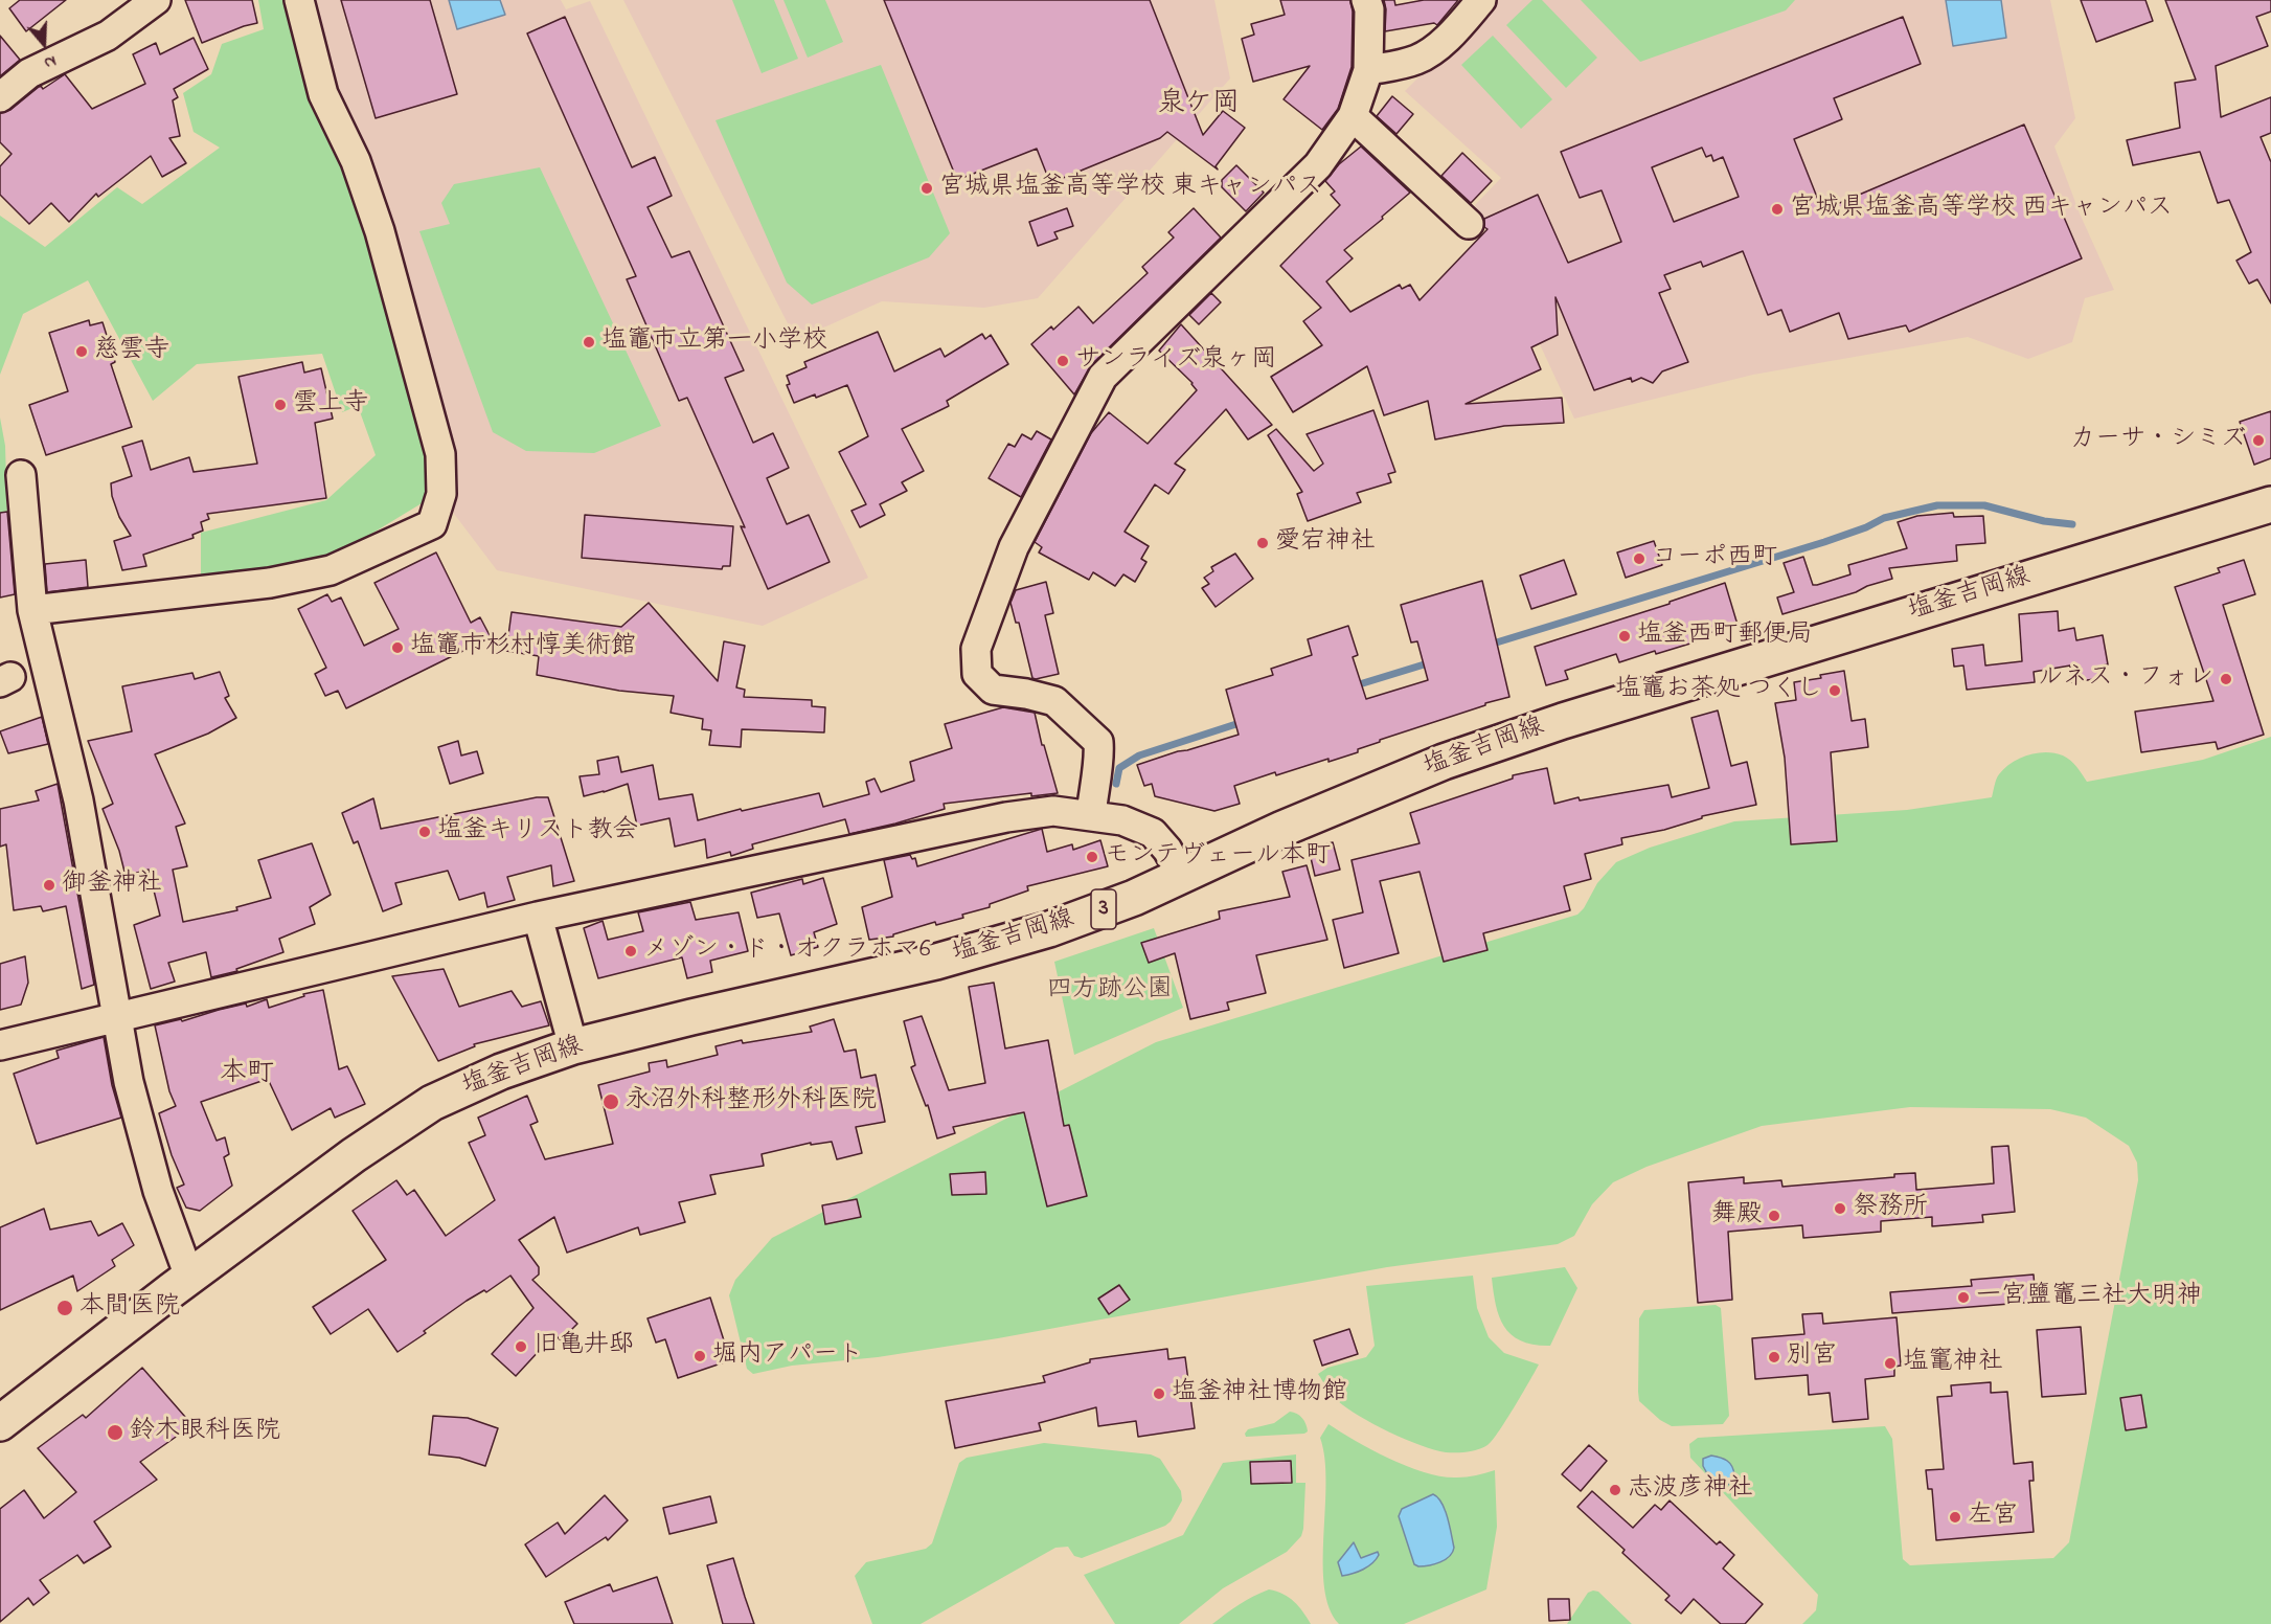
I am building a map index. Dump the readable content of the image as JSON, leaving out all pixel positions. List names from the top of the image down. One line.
{"streets":{"main road":["塩釜吉岡線","3"]},"districts":["泉ケ岡","本町"],"parks":["四方跡公園"],"places":["宮城県塩釜高等学校 東キャンパス","宮城県塩釜高等学校 西キャンパス","塩竈市立第一小学校","慈雲寺","サンライズ泉ヶ岡","雲上寺","カーサ・シミズ","愛宕神社","コーポ西町","塩釜西町郵便局","塩竈市杉村惇美術館","ルネス・フォレ","塩竈お茶処 つくし","塩釜キリスト教会","モンテヴェール本町","御釜神社","メゾン・ド・オクラホマ6","永沼外科整形外科医院","祭務所","舞殿","一宮鹽竈三社大明神","本間医院","旧亀井邸","堀内アパート","別宮","塩竃神社","塩釜神社博物館","鈴木眼科医院","志波彦神社","左宮"],"north":"bottom"}
